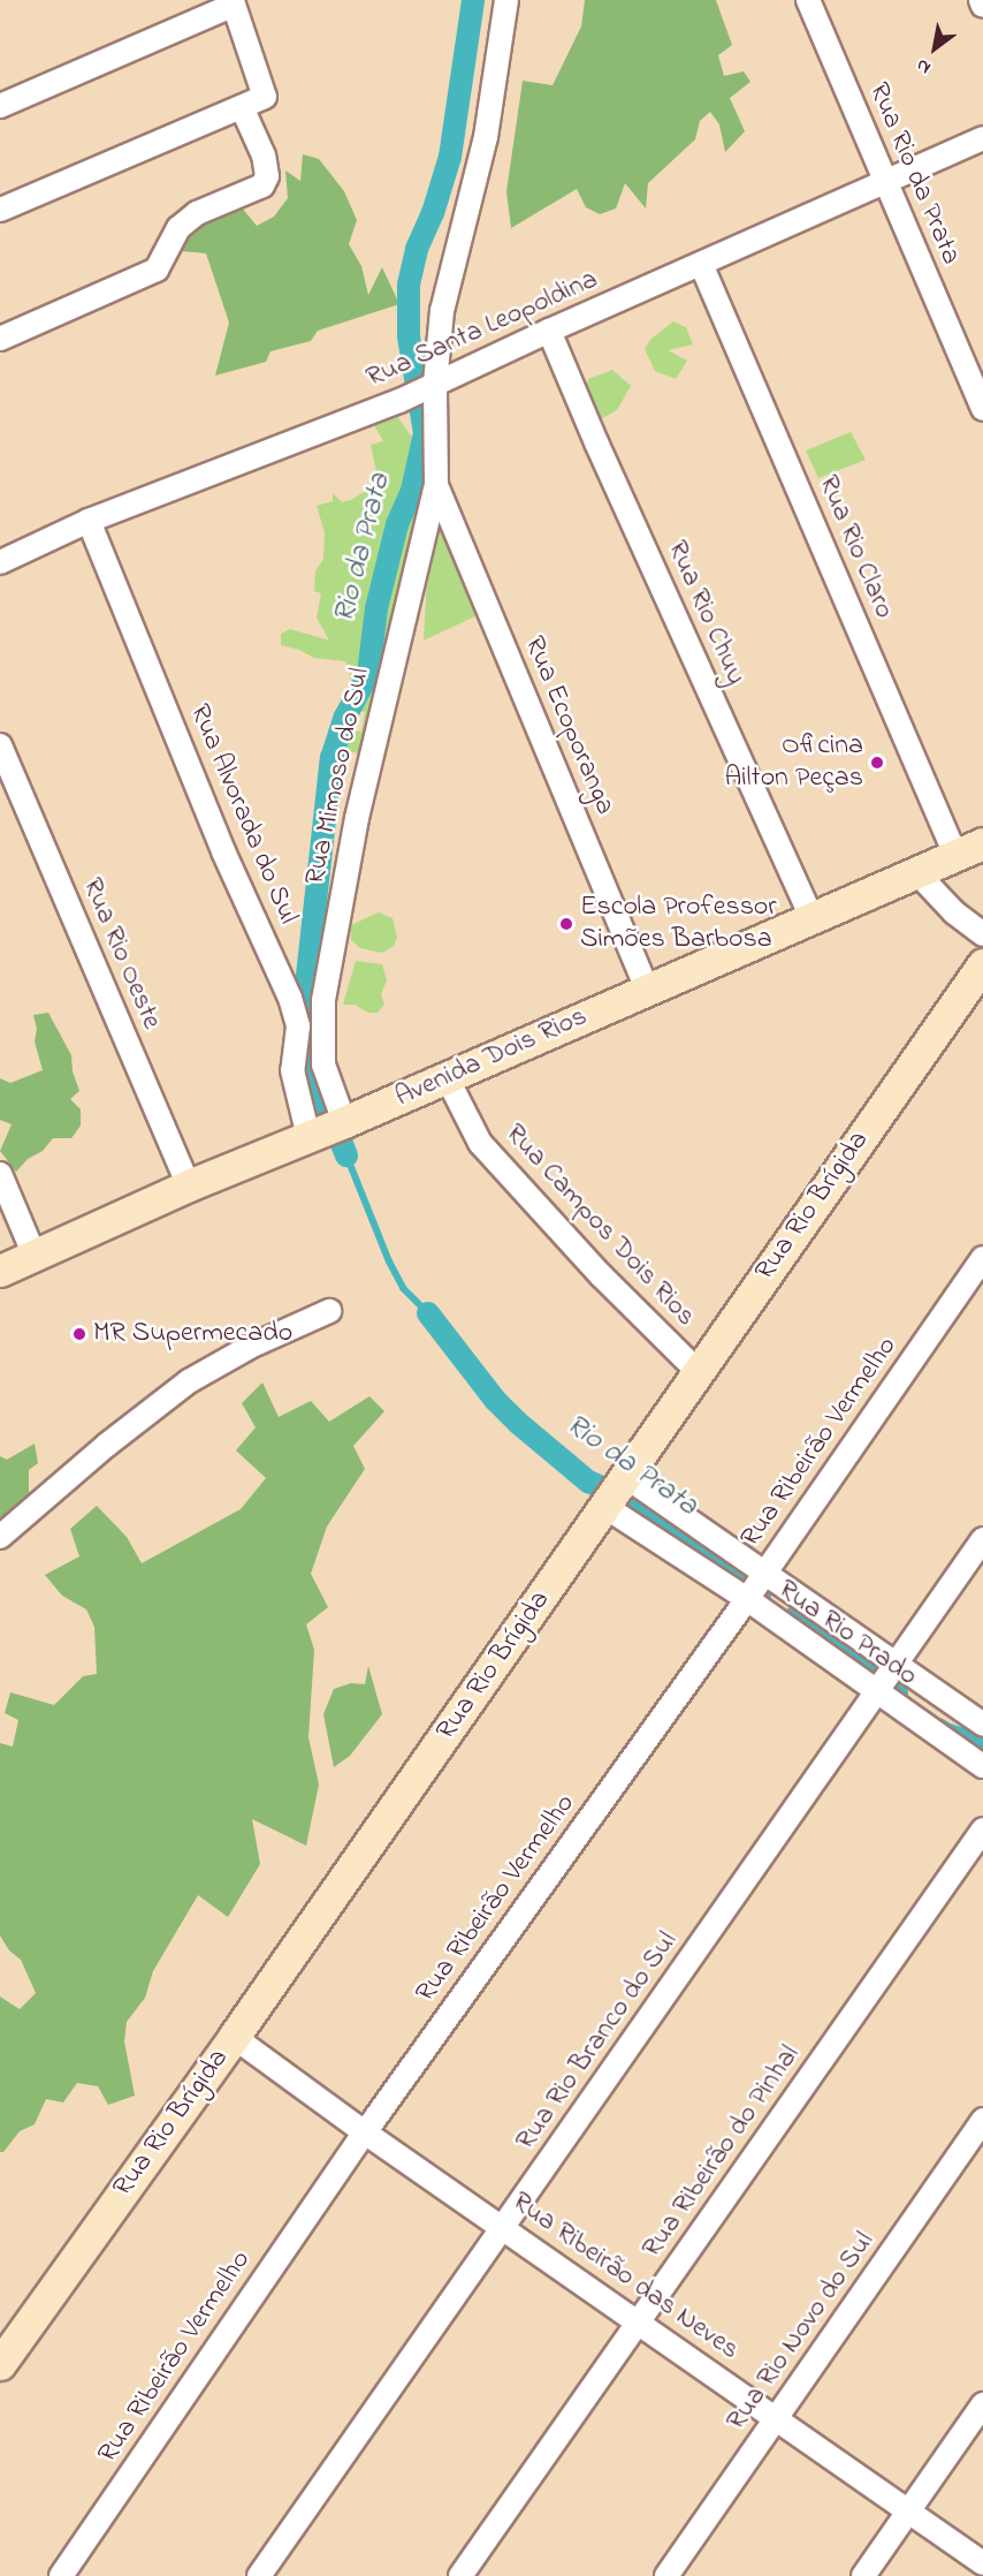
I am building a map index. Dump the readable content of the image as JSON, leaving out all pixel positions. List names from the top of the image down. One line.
{"streets":{"street":["Rua Rio da Prata","Rua Santa Leopoldina","Rua Rio Claro","Rua Rio Chuy","Rua Ecoporanga","Rua Mimoso do Sul","Rua Alvorada do Sul","Rua Rio Oeste","Avenida Dois Rios","Rua Rio Brígida","Rua Campos Dois Rios","Rua Ribeirão Vermelho","Rua Rio Prado","Rua Rio Branco do Sul","Rua Ribeirão do Pinhal","Rua Ribeirão das Neves","Rua Rio Novo do Sul"]},"crossings":[["Rua Rio da Prata","Rua Santa Leopoldina"],["Rua Santa Leopoldina","Rua Rio Claro"],["Rua Santa Leopoldina","Rua Rio Chuy"],["Rua Santa Leopoldina","Rua Alvorada do Sul"],["Rua Rio Claro","Avenida Dois Rios"],["Rua Rio Chuy","Avenida Dois Rios"],["Rua Ecoporanga","Rua Mimoso do Sul"],["Rua Ecoporanga","Avenida Dois Rios"],["Rua Mimoso do Sul","Avenida Dois Rios"],["Rua Alvorada do Sul","Avenida Dois Rios"],["Rua Rio Oeste","Avenida Dois Rios"],["Avenida Dois Rios","Rua Campos Dois Rios"],["Rua Rio Brígida","Rua Campos Dois Rios"],["Rua Rio Brígida","Rua Rio Prado"],["Rua Rio Brígida","Rua Ribeirão das Neves"],["Rua Ribeirão Vermelho","Rua Rio Prado"],["Rua Ribeirão Vermelho","Rua Ribeirão das Neves"],["Rua Rio Prado","Rua Rio Branco do Sul"],["Rua Rio Branco do Sul","Rua Ribeirão das Neves"],["Rua Ribeirão do Pinhal","Rua Ribeirão das Neves"],["Rua Ribeirão das Neves","Rua Rio Novo do Sul"]],"water":["Rio da Prata"],"places":["Oficina Ailton Peças","Escola Professor Simões Barbosa","MR Supermecado"],"north":"bottom left"}
